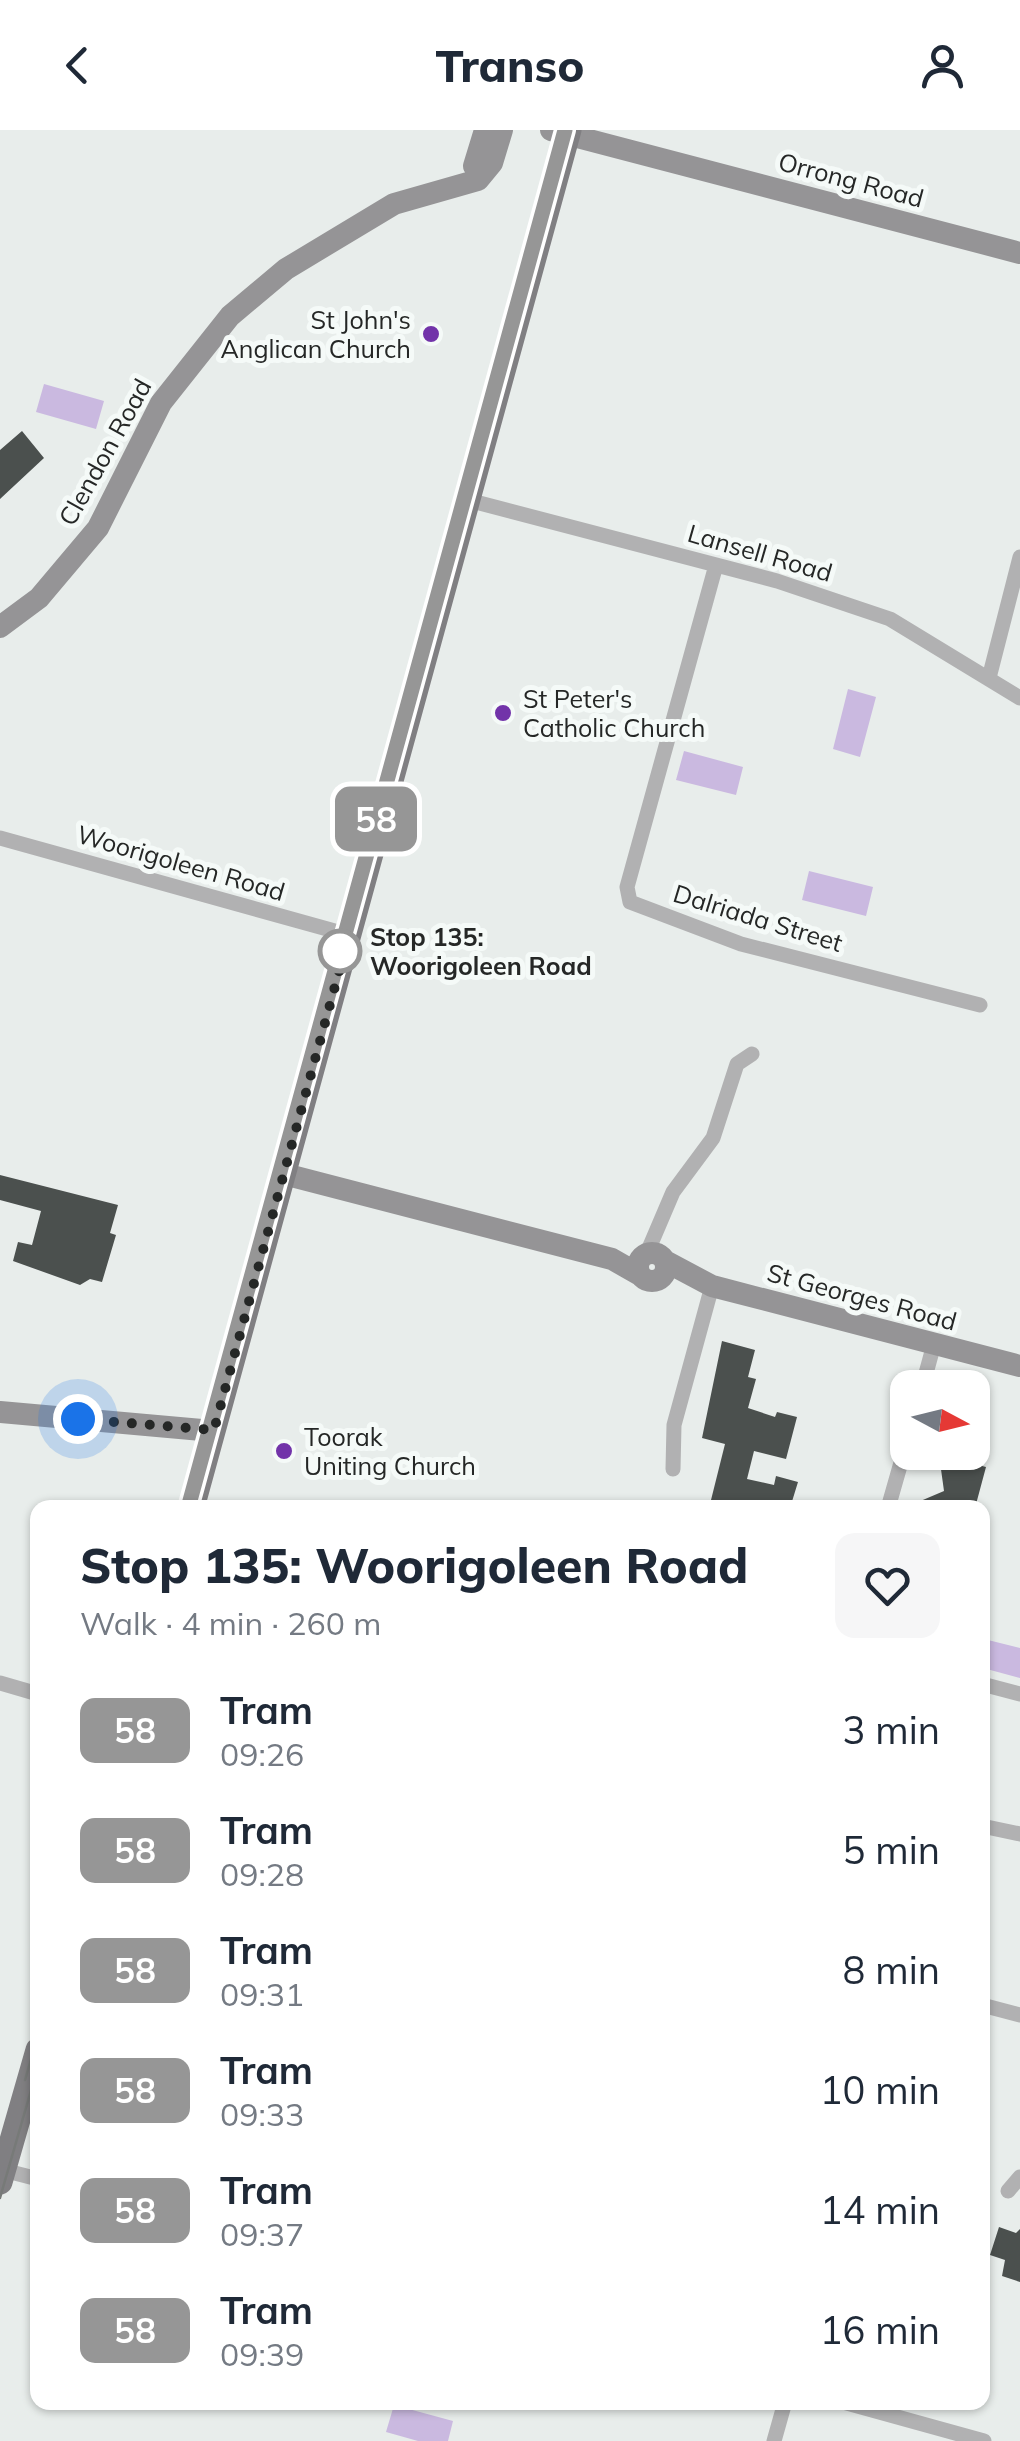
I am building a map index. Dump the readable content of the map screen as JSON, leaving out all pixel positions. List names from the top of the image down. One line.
{"streets":{"street":["Orrong Road","Clendon Road","Lansell Road","Woorigoleen Road","Dalriada Street","St Georges Road"]},"crossings":[["Lansell Road","Dalriada Street"]],"places":["St John's Anglican Church","St Peter's Catholic Church","Stop 135: Woorigoleen Road","Toorak Uniting Church"],"lines":["tram line 58"],"north":"right","page":{"header":"Transo","on_map":"58","heading":["Stop 135: Woorigoleen Road","Walk · 4 min · 260 m"],"list":[{"mark":"58","name":"Tram","note":"09:26","value":"3 min"},{"mark":"58","name":"Tram","note":"09:28","value":"5 min"},{"mark":"58","name":"Tram","note":"09:31","value":"8 min"},{"mark":"58","name":"Tram","note":"09:33","value":"10 min"},{"mark":"58","name":"Tram","note":"09:37","value":"14 min"},{"mark":"58","name":"Tram","note":"09:39","value":"16 min"}]}}
